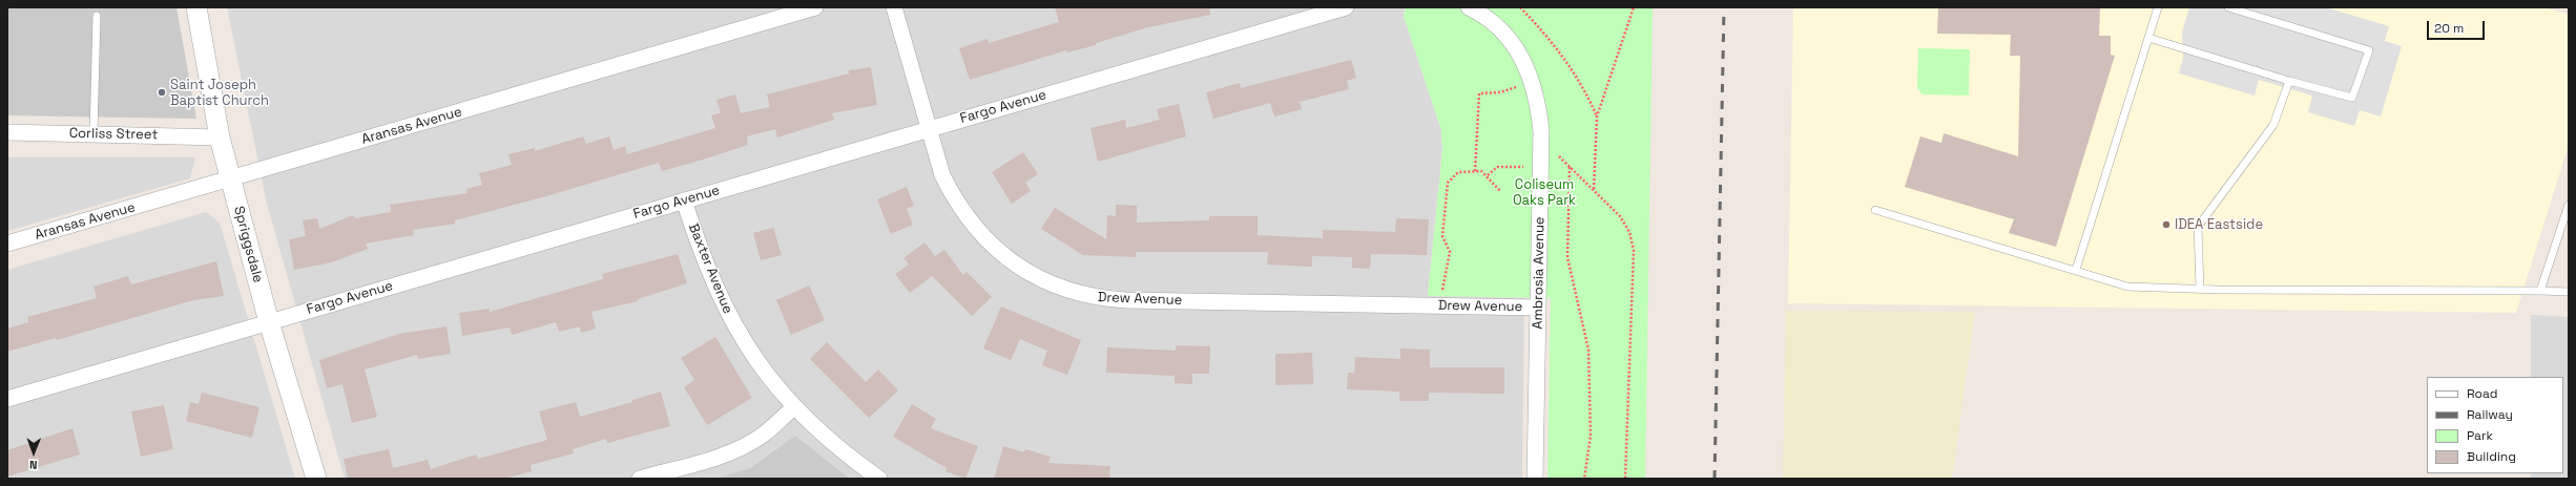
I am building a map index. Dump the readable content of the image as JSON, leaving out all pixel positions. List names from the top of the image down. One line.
{"streets":{"street":["Fargo Avenue","Aransas Avenue","Corliss Street","Spriggsdale","Baxter Avenue","Ambrosia Avenue","Drew Avenue"]},"crossings":[["Fargo Avenue","Spriggsdale"],["Fargo Avenue","Baxter Avenue"],["Fargo Avenue","Drew Avenue"],["Aransas Avenue","Spriggsdale"],["Corliss Street","Spriggsdale"],["Ambrosia Avenue","Drew Avenue"]],"parks":["Coliseum Oaks Park"],"places":["Saint Joseph Baptist Church","IDEA Eastside"],"legend":["Road","Railway","Park","Building"],"scale_bar":"20 m","north":"bottom"}
